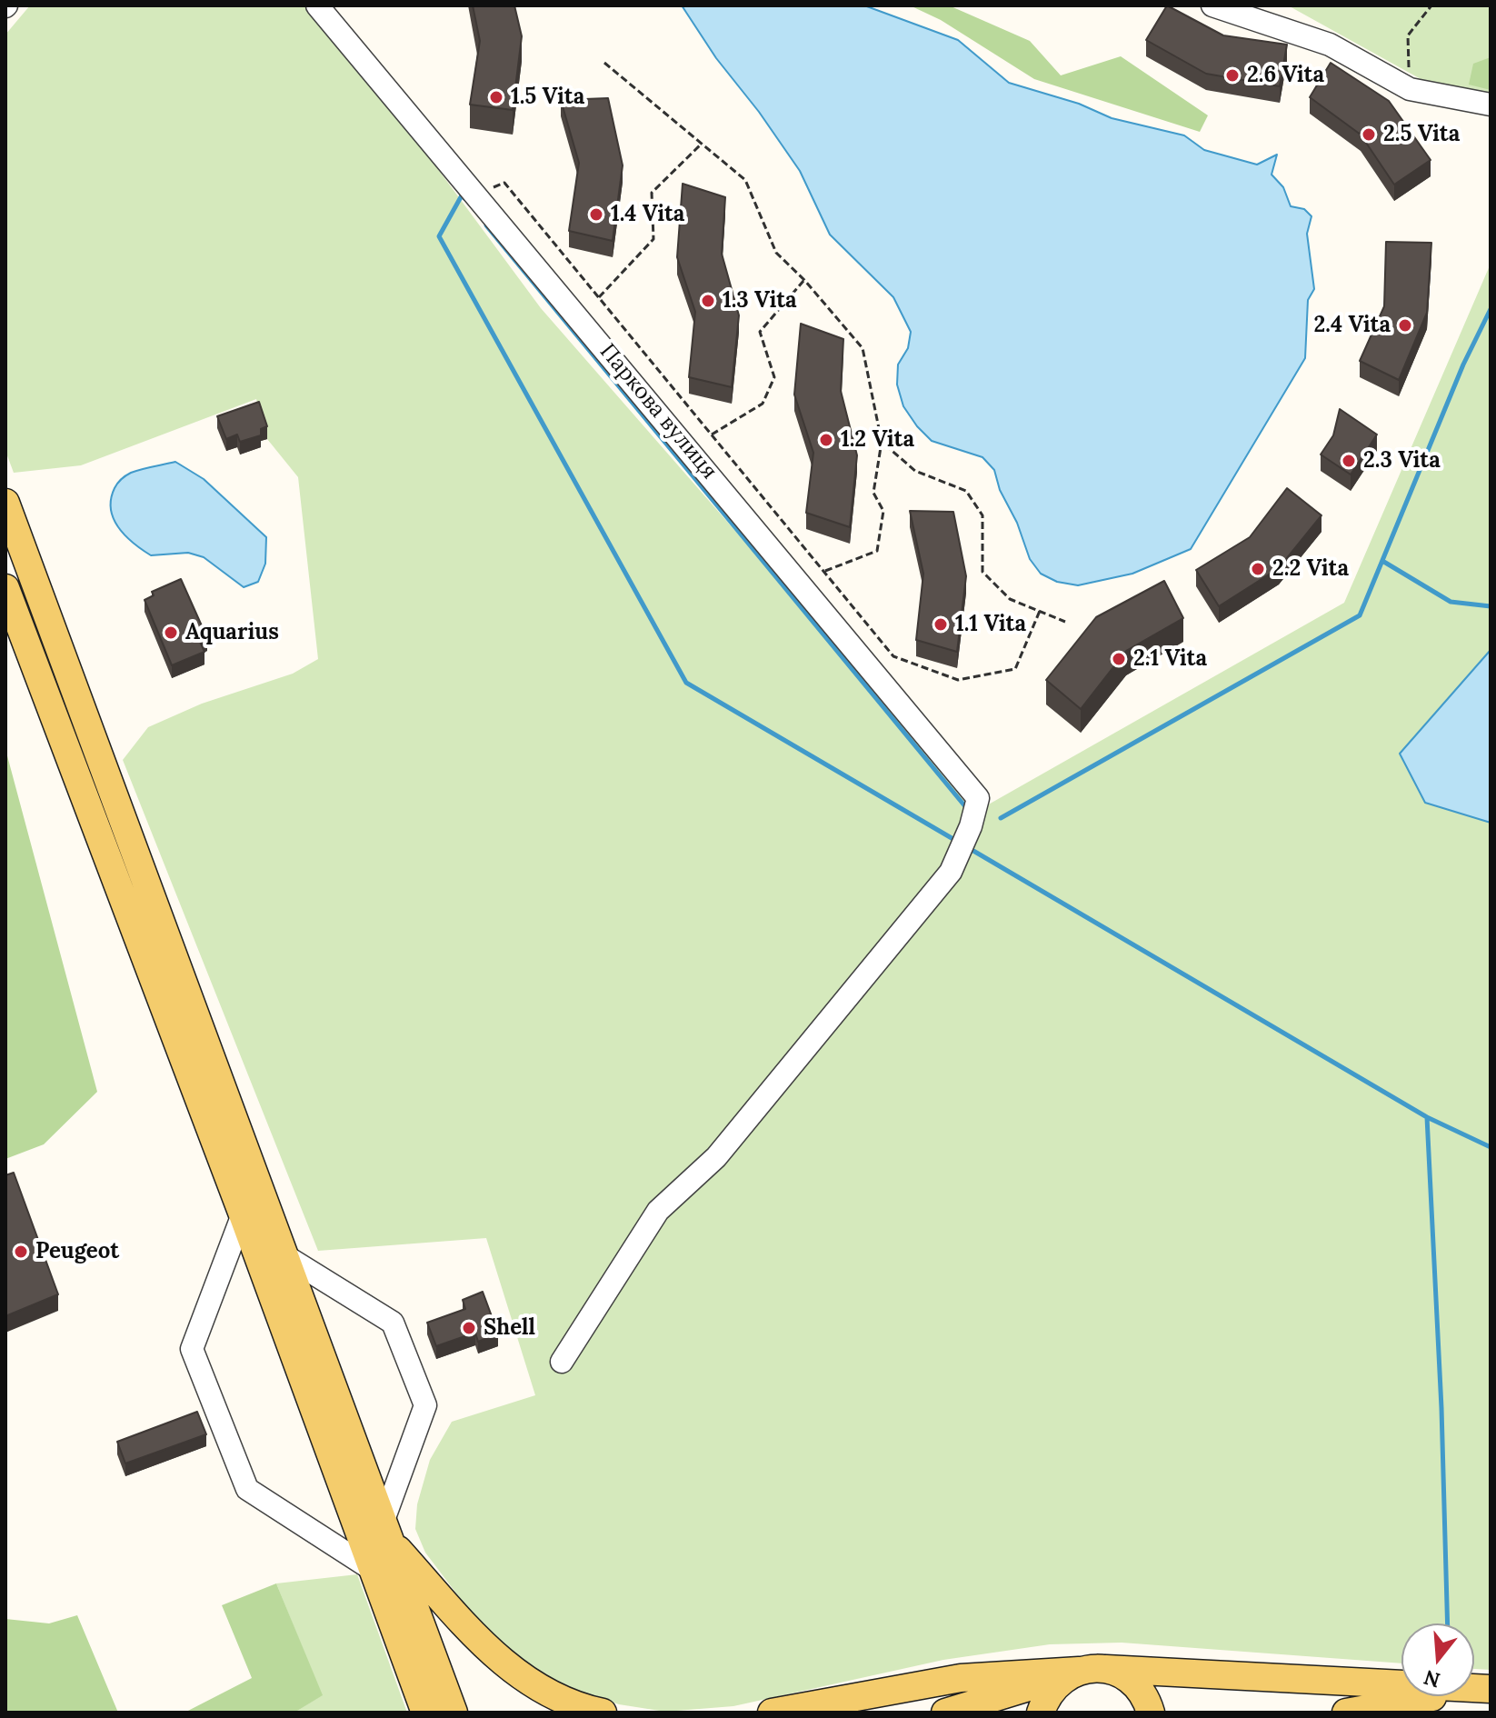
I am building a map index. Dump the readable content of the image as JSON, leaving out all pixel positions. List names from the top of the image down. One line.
{"streets":{"lane":["Паркова вулиця"]},"places":["2.6 Vita","1.5 Vita","2.5 Vita","1.4 Vita","1.3 Vita","2.4 Vita","1.2 Vita","2.3 Vita","2.2 Vita","1.1 Vita","Aquarius","2.1 Vita","Peugeot","Shell"],"north":"bottom"}
